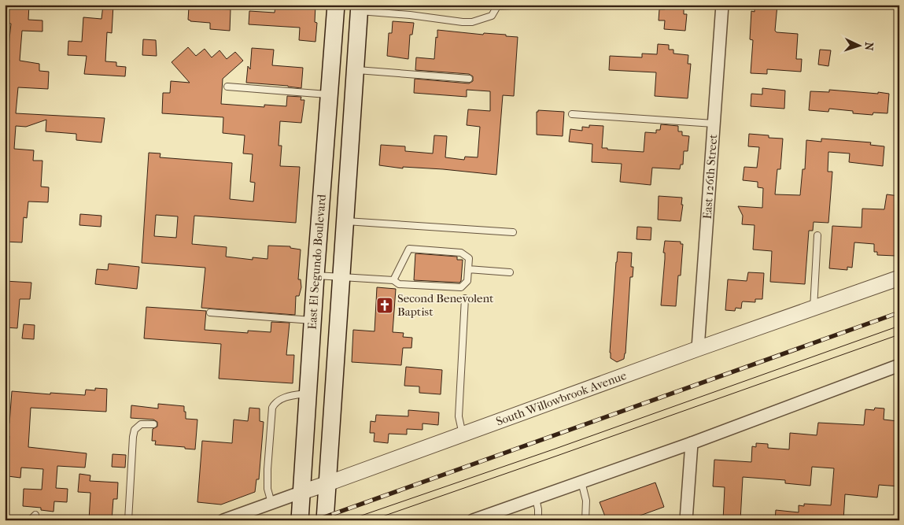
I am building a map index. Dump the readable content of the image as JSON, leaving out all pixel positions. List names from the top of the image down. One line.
{"streets":{"main road":["East El Segundo Boulevard"],"street":["East 126th Street","South Willowbrook Avenue"]},"crossings":[["East 126th Street","South Willowbrook Avenue"],["East El Segundo Boulevard","South Willowbrook Avenue"]],"places":{"church":["Second Benevolent Baptist"]},"north":"right"}
